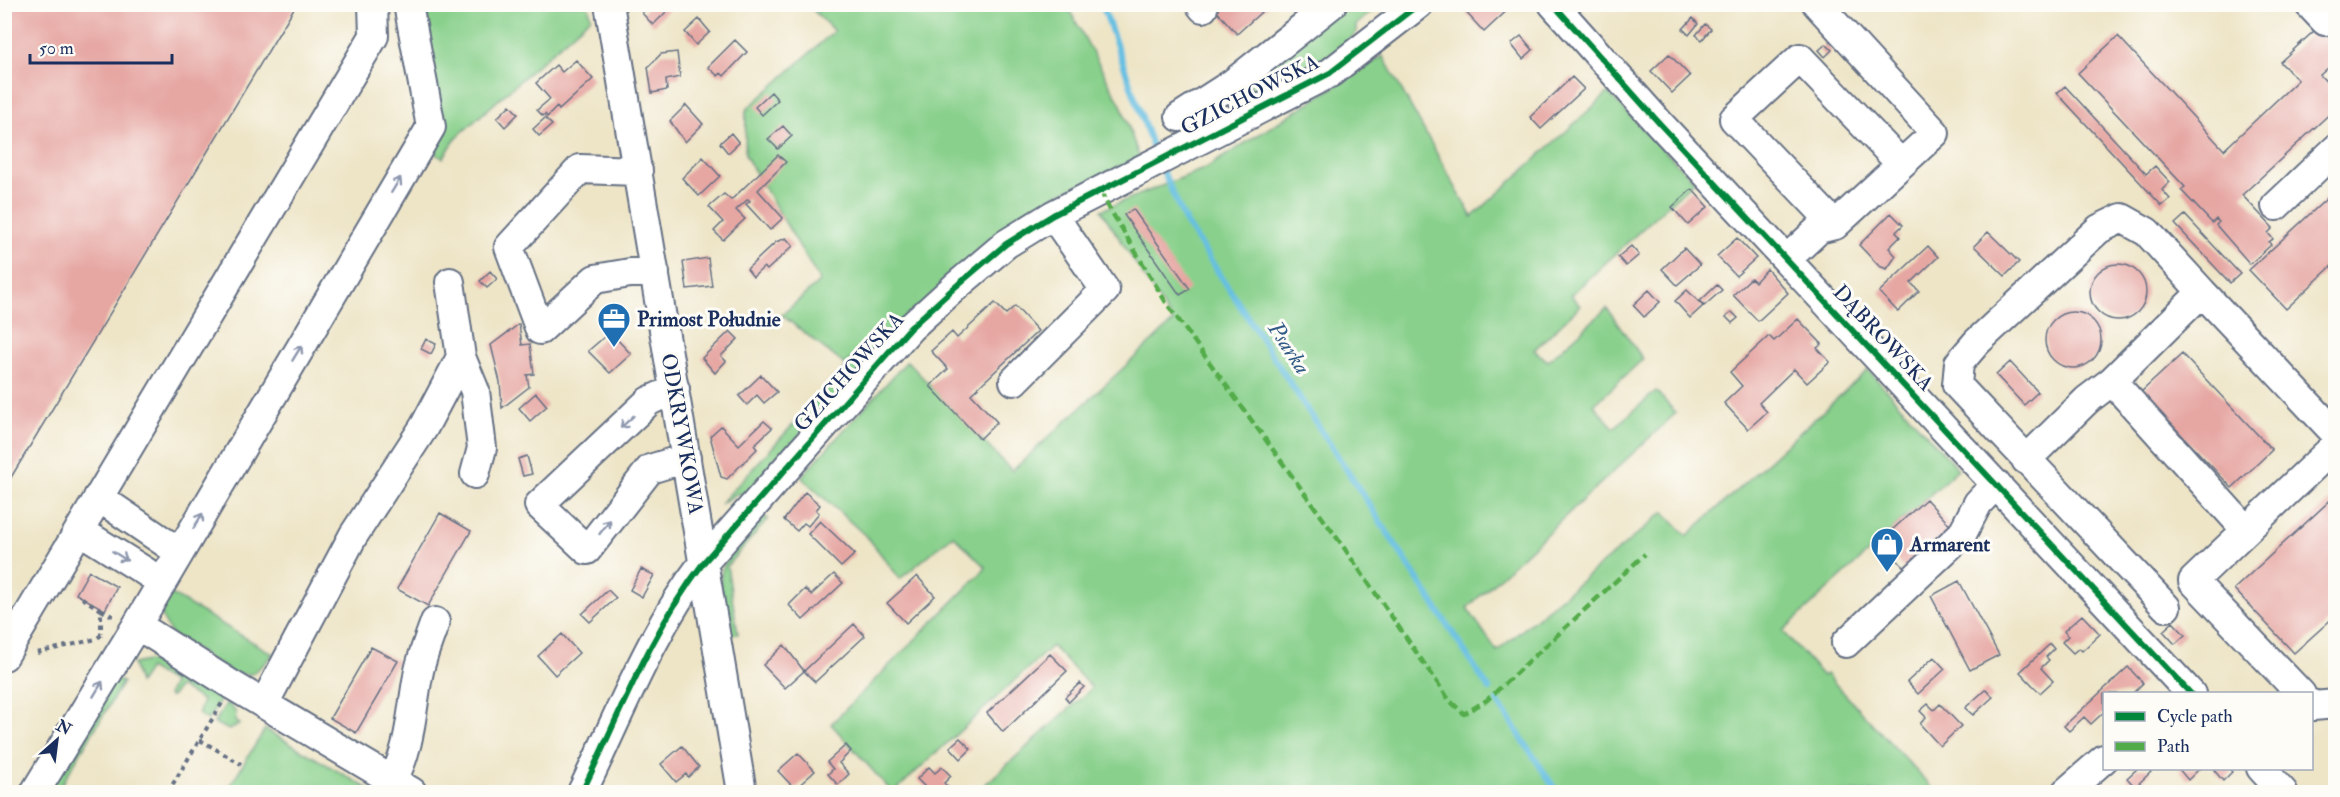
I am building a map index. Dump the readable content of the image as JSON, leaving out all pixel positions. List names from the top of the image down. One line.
{"streets":{"street":["GZICHOWSKA","DĄBROWSKA","ODKRYWKOWA"]},"crossings":[["GZICHOWSKA","ODKRYWKOWA"]],"water":["Psarka"],"places":{"office":["Primost Południe"],"shop":["Armarent"]},"legend":["Cycle path","Path"],"scale_bar":"50 m","north":"top right"}
